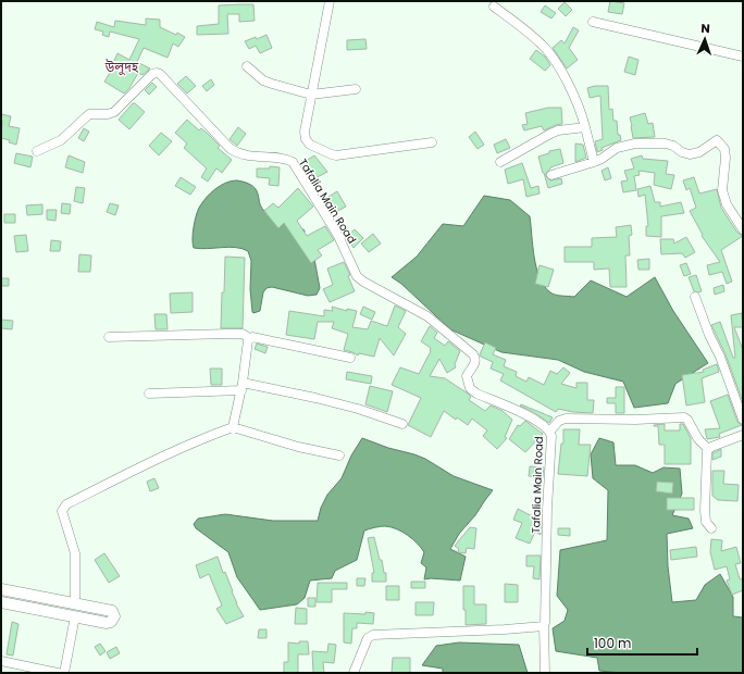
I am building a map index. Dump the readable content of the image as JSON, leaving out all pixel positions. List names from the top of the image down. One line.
{"streets":{"street":["Tafalia Main Road"]},"districts":["উলুদহ"],"scale_bar":"100 m","north":"top"}
